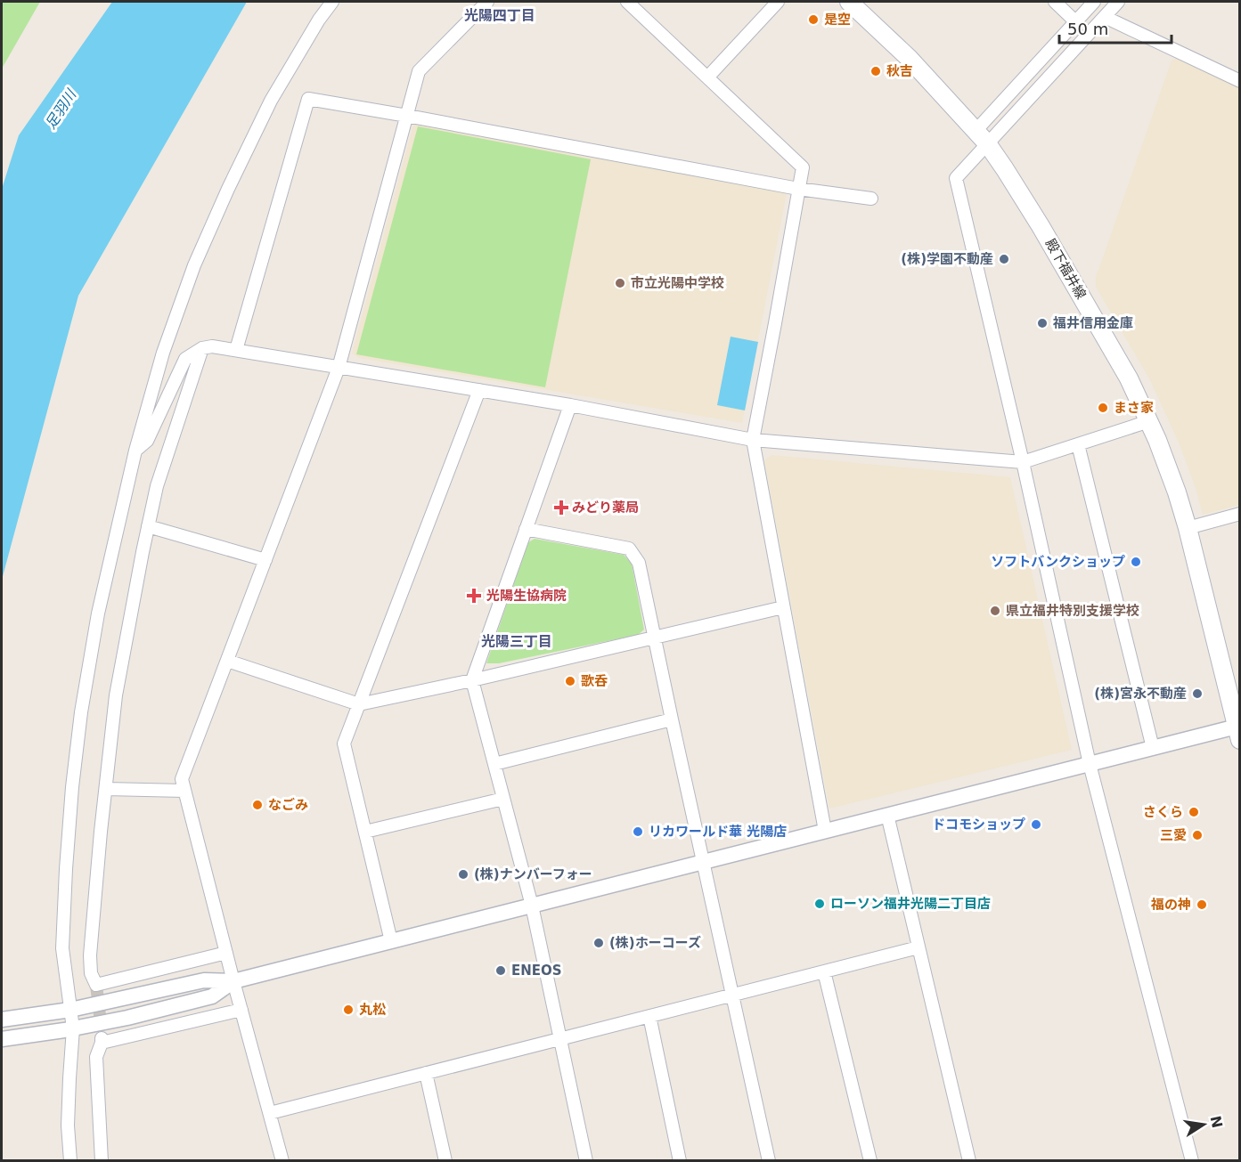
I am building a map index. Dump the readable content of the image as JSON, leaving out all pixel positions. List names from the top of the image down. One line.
{"streets":{"main road":["殿下福井線"]},"districts":["光陽四丁目","光陽三丁目"],"water":["足羽川"],"places":{"other":["是空","秋吉","(株)学園不動産","市立光陽中学校","福井信用金庫","まさ家","ソフトバンクショップ","県立福井特別支援学校","歌呑","(株)宮永不動産","なごみ","さくら","ドコモショップ","リカワールド華 光陽店","三愛","(株)ナンバーフォー","ローソン福井光陽二丁目店","福の神","(株)ホーコーズ","ENEOS","丸松"],"health":["みどり薬局","光陽生協病院"]},"scale_bar":"50 m","north":"right"}
